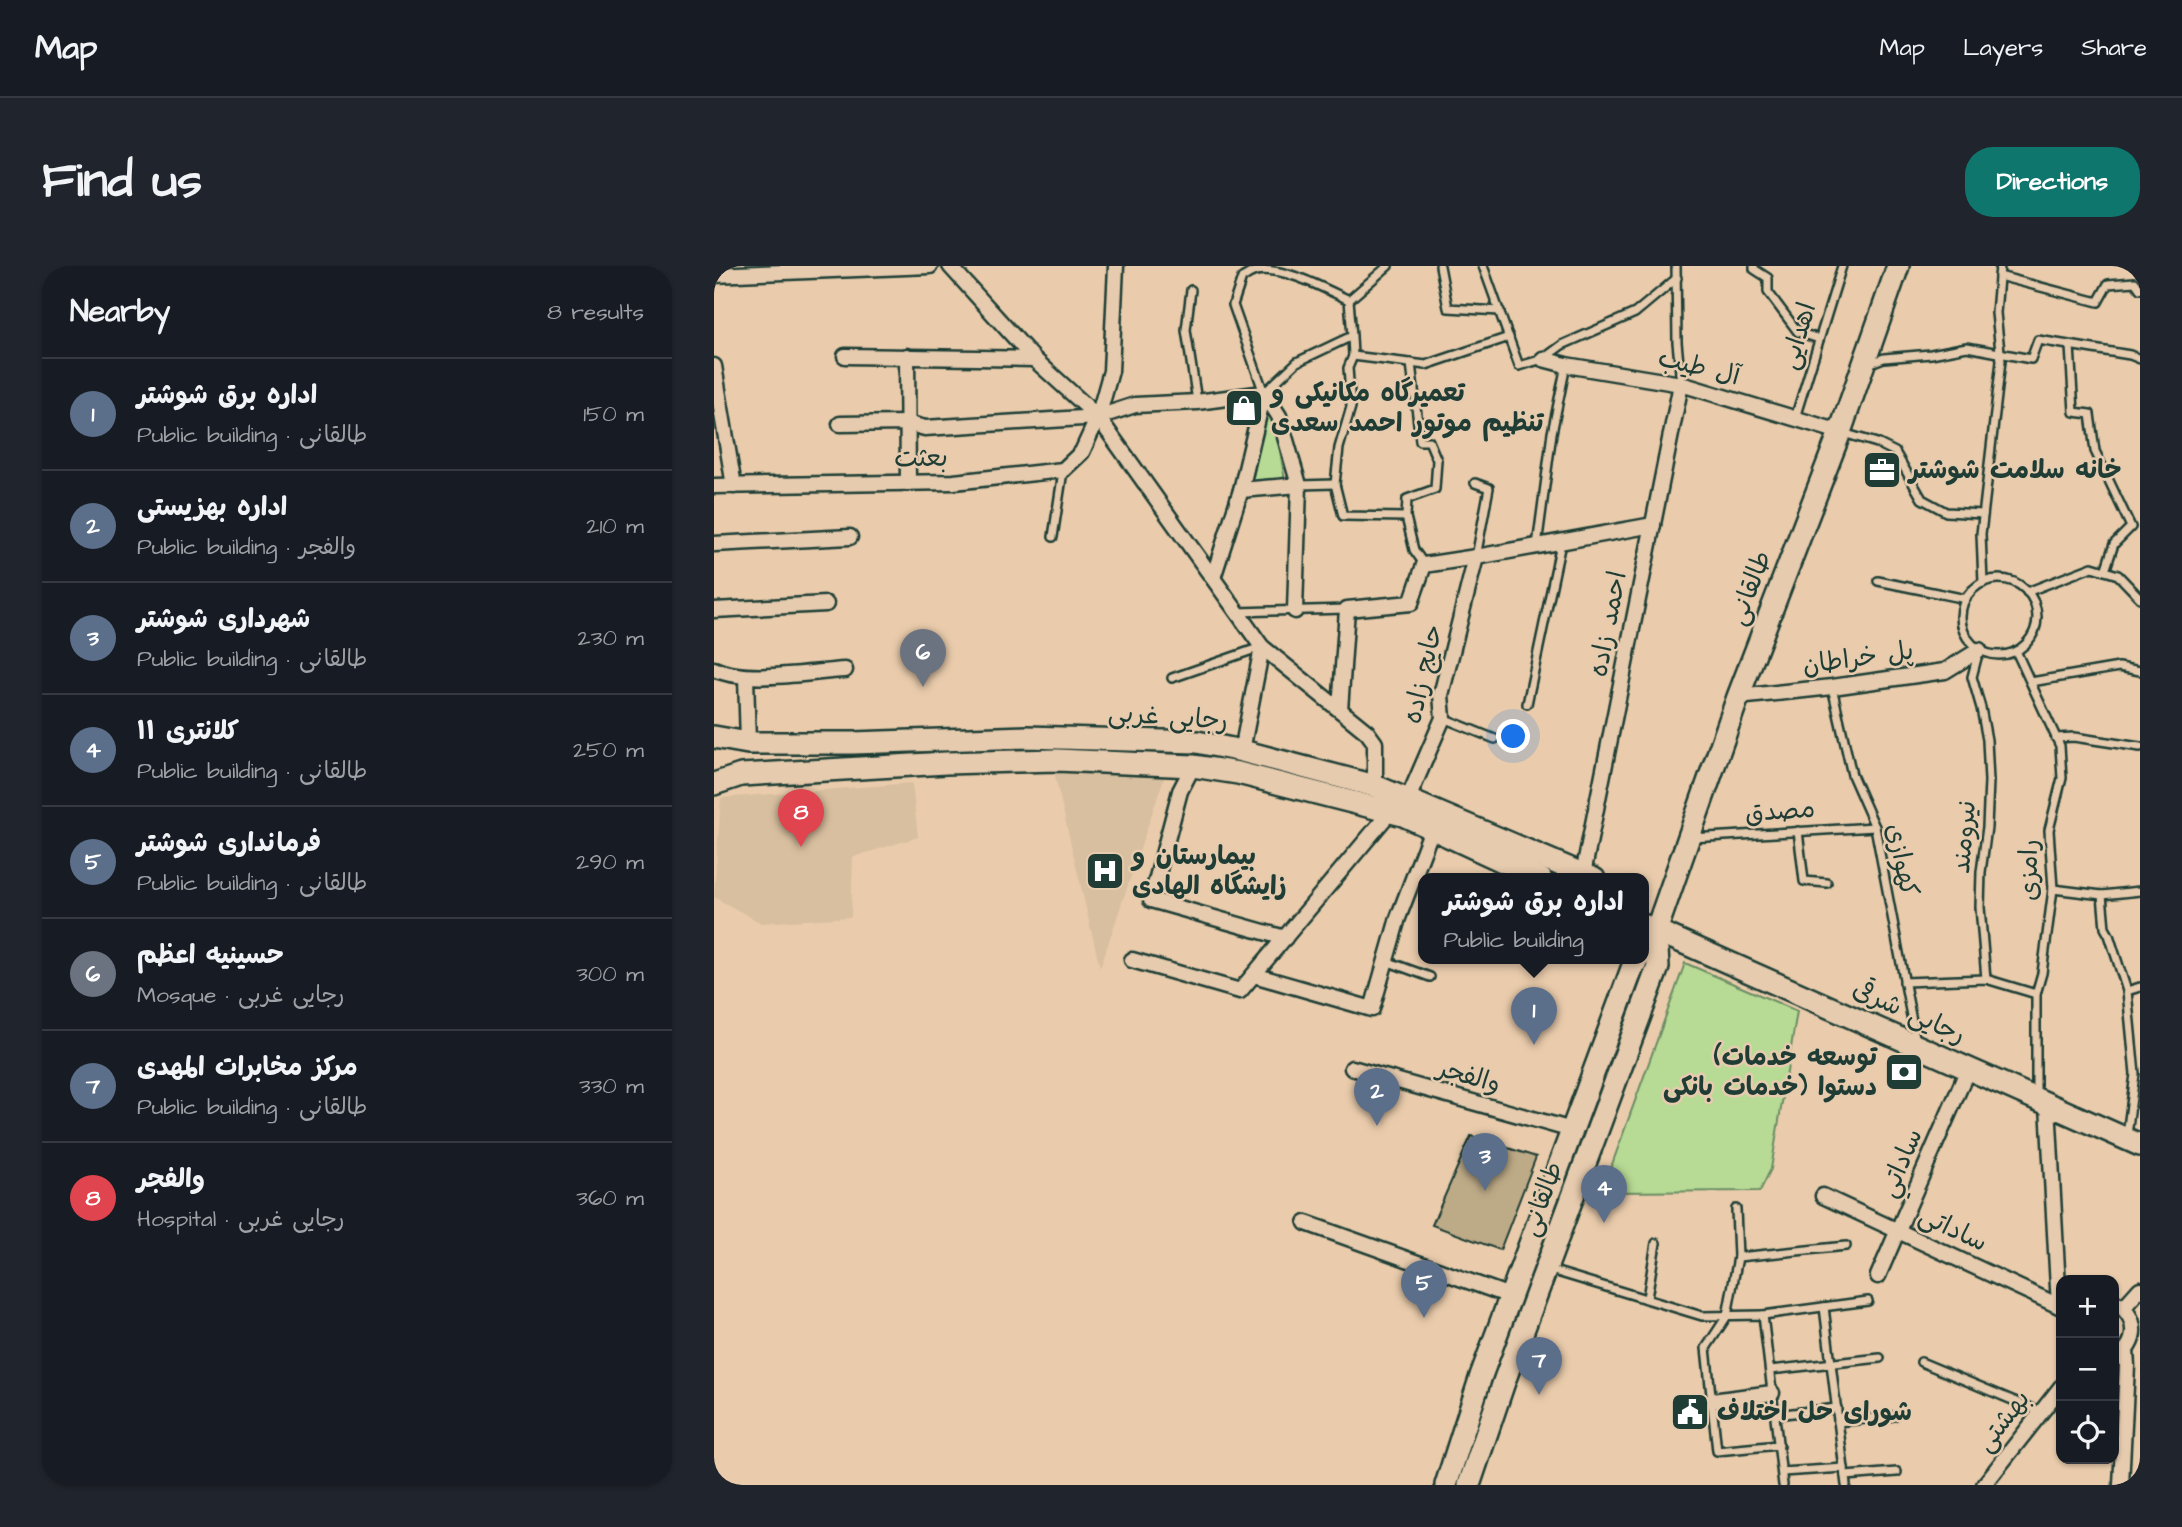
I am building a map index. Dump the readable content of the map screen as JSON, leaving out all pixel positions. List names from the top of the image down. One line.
{"streets":{"street":["آل طیب","بعثت","طالقانی","احمد زاده","پل خراطان","حایج زاده","رجایی غربی","رجایی شرقی","والفجر","ساداتي","ساداتی","بهشتی"],"lane":["اهدایی","مصدق","نیرومند","کهوازی","رامزی"]},"crossings":[["اهدایی","آل طیب"],["آل طیب","طالقانی"],["آل طیب","احمد زاده"],["طالقانی","پل خراطان"],["طالقانی","مصدق"],["طالقانی","رجایی شرقی"],["طالقانی","والفجر"],["پل خراطان","نیرومند"],["پل خراطان","کهوازی"],["پل خراطان","رامزی"],["حایج زاده","رجایی غربی"],["مصدق","کهوازی"],["نیرومند","رامزی"],["کهوازی","رجایی شرقی"],["رامزی","رجایی شرقی"],["رجایی شرقی","ساداتي"],["ساداتي","ساداتی"]],"places":{"shop":["تعمیرگاه مکانیکی و تنظیم موتور احمد سعدی"],"office":["خانه سلامت شوشتر"],"hospital":["بیمارستان و زایشگاه الهادی"],"bank":["(توسعه خدمات دستوا (خدمات بانکی"],"public building":["شورای حل اختلاف"]},"page":{"header":"Map","nav":["Map","Layers","Share"],"buttons":"Directions","title":"Find us","heading":["Nearby","8 results"],"list":[{"mark":"1","name":"اداره برق شوشتر","note":"Public building · طالقانی","value":"150 m"},{"mark":"2","name":"اداره بهزیستی","note":"Public building · والفجر","value":"210 m"},{"mark":"3","name":"شهرداری شوشتر","note":"Public building · طالقانی","value":"230 m"},{"mark":"4","name":"کلانتری ۱۱","note":"Public building · طالقانی","value":"250 m"},{"mark":"5","name":"فرمانداری شوشتر","note":"Public building · طالقانی","value":"290 m"},{"mark":"6","name":"حسینیه اعظم","note":"Mosque · رجایی غربی","value":"300 m"},{"mark":"7","name":"مرکز مخابرات المهدی","note":"Public building · طالقانی","value":"330 m"},{"mark":"8","name":"والفجر","note":"Hospital · رجایی غربی","value":"360 m"}],"pins":["6","8","1","2","3","4","5","7"],"popup":["اداره برق شوشتر","Public building"],"map_buttons":["+","−"]}}
